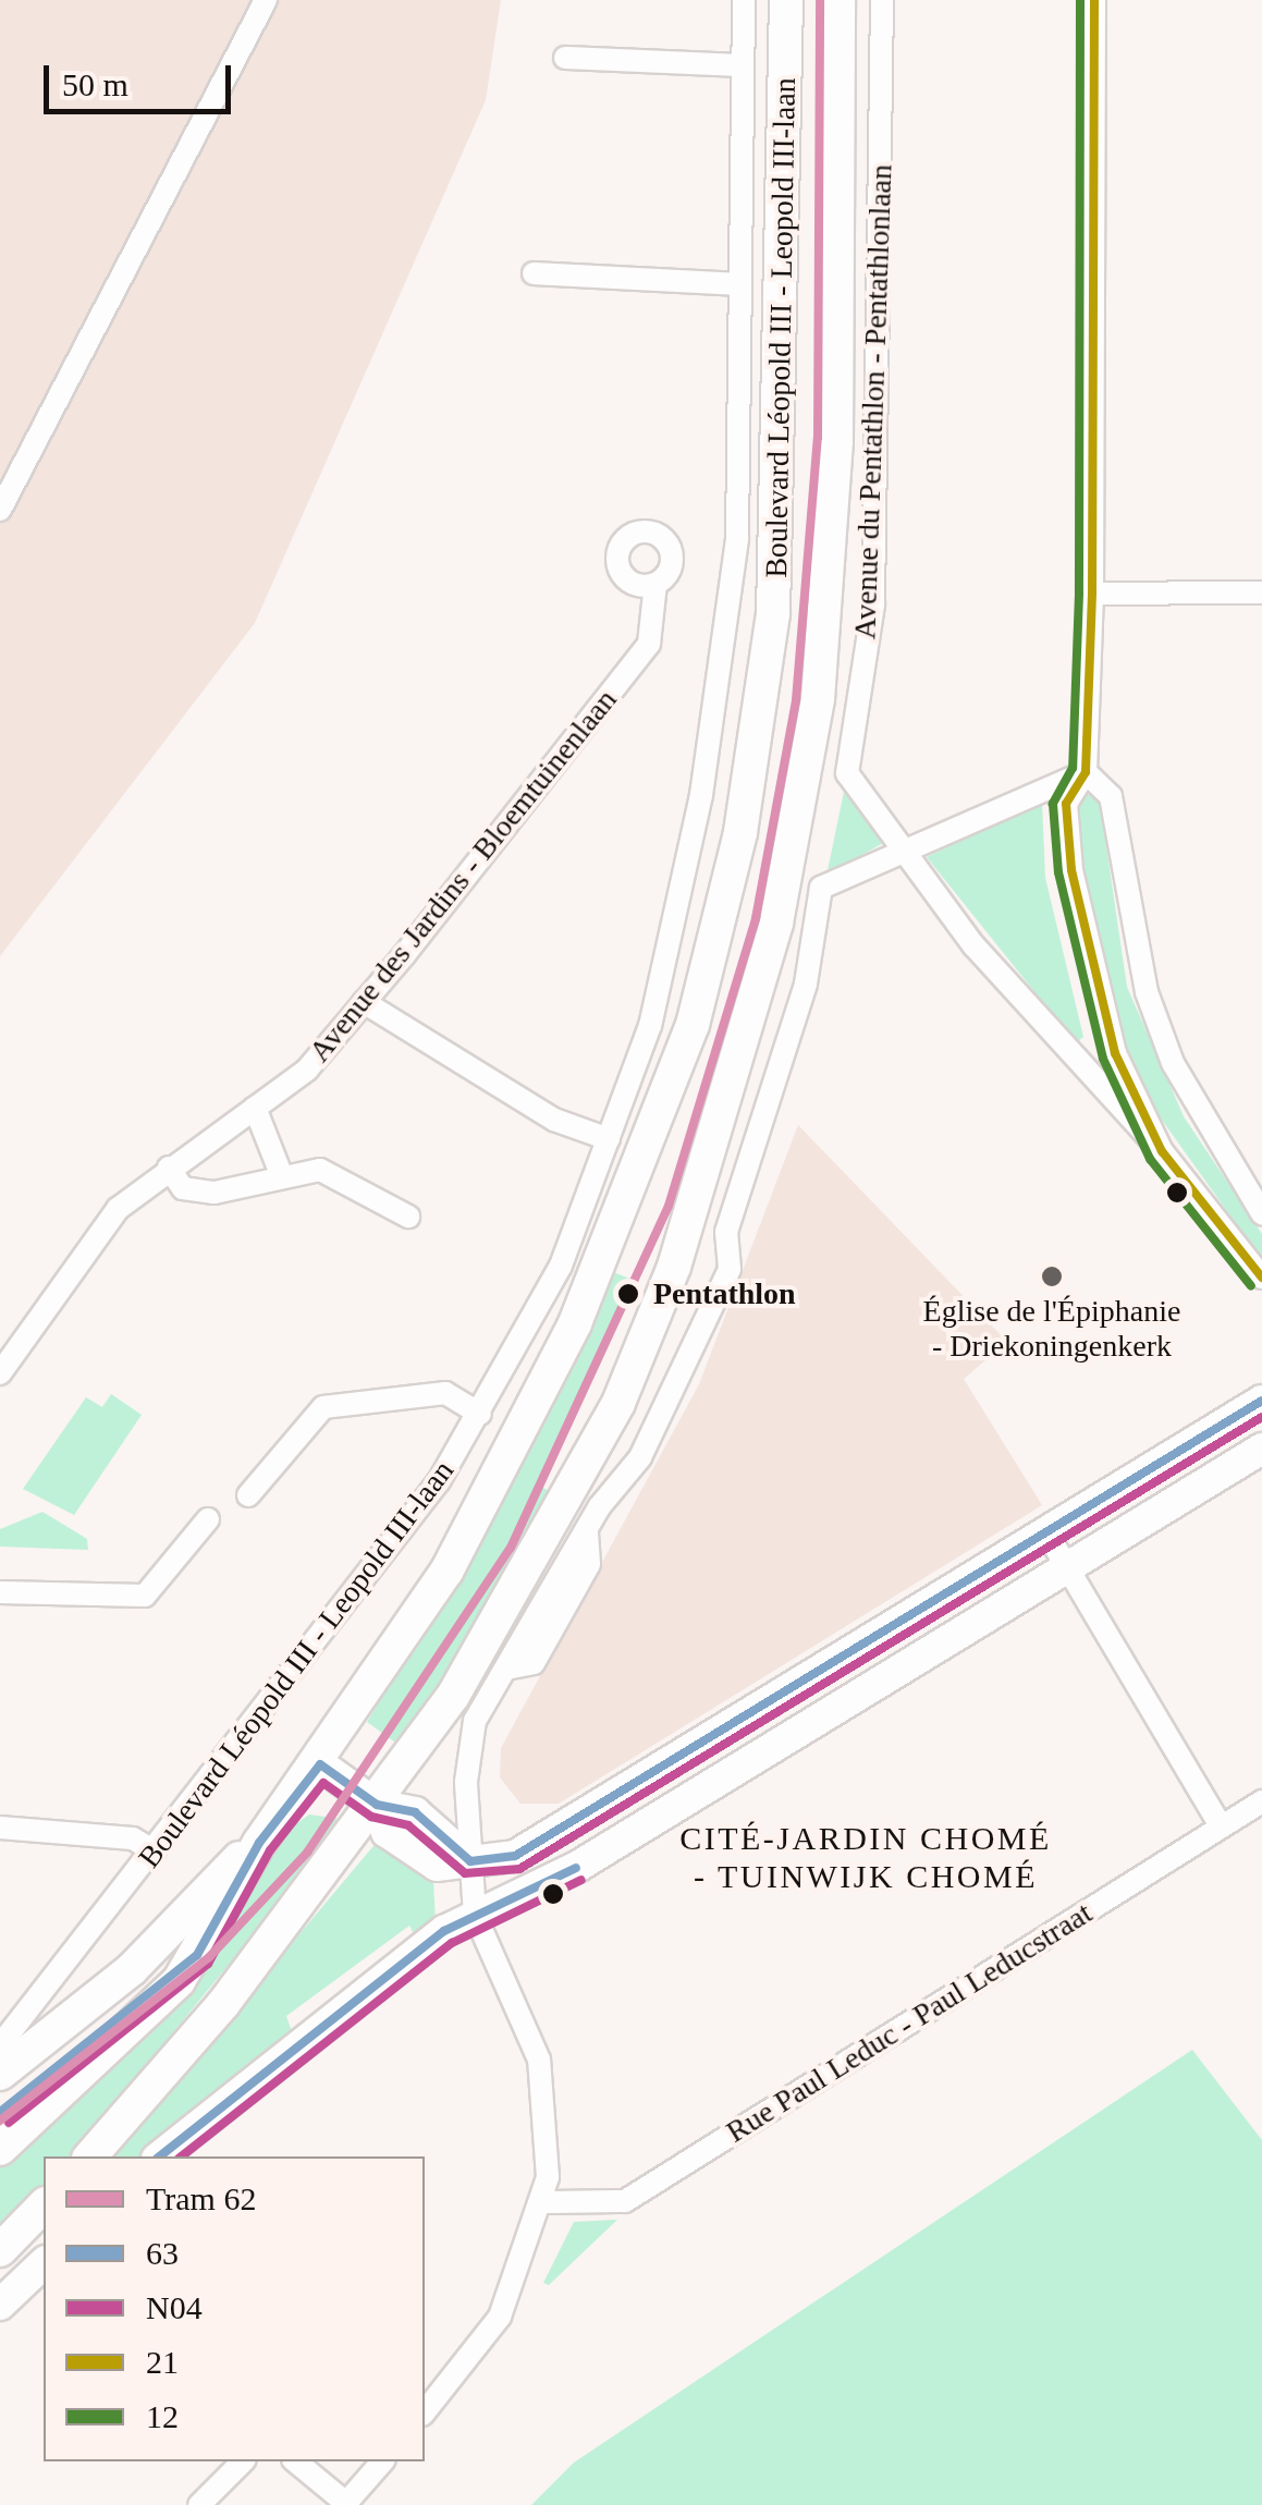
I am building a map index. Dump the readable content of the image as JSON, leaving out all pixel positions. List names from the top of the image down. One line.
{"streets":{"main road":["Boulevard Léopold III - Leopold III-laan"],"street":["Avenue du Pentathlon - Pentathlonlaan","Avenue des Jardins - Bloemtuinenlaan","Rue Paul Leduc - Paul Leducstraat"]},"districts":["CITÉ-JARDIN CHOMÉ - TUINWIJK CHOMÉ"],"places":["Église de l'Épiphanie - Driekoningenkerk","Pentathlon"],"lines":["tram line 62","transit line 21","transit line 12","transit line 63","transit line N04"],"legend":["Tram 62","63","N04","21","12"],"scale_bar":"50 m"}
